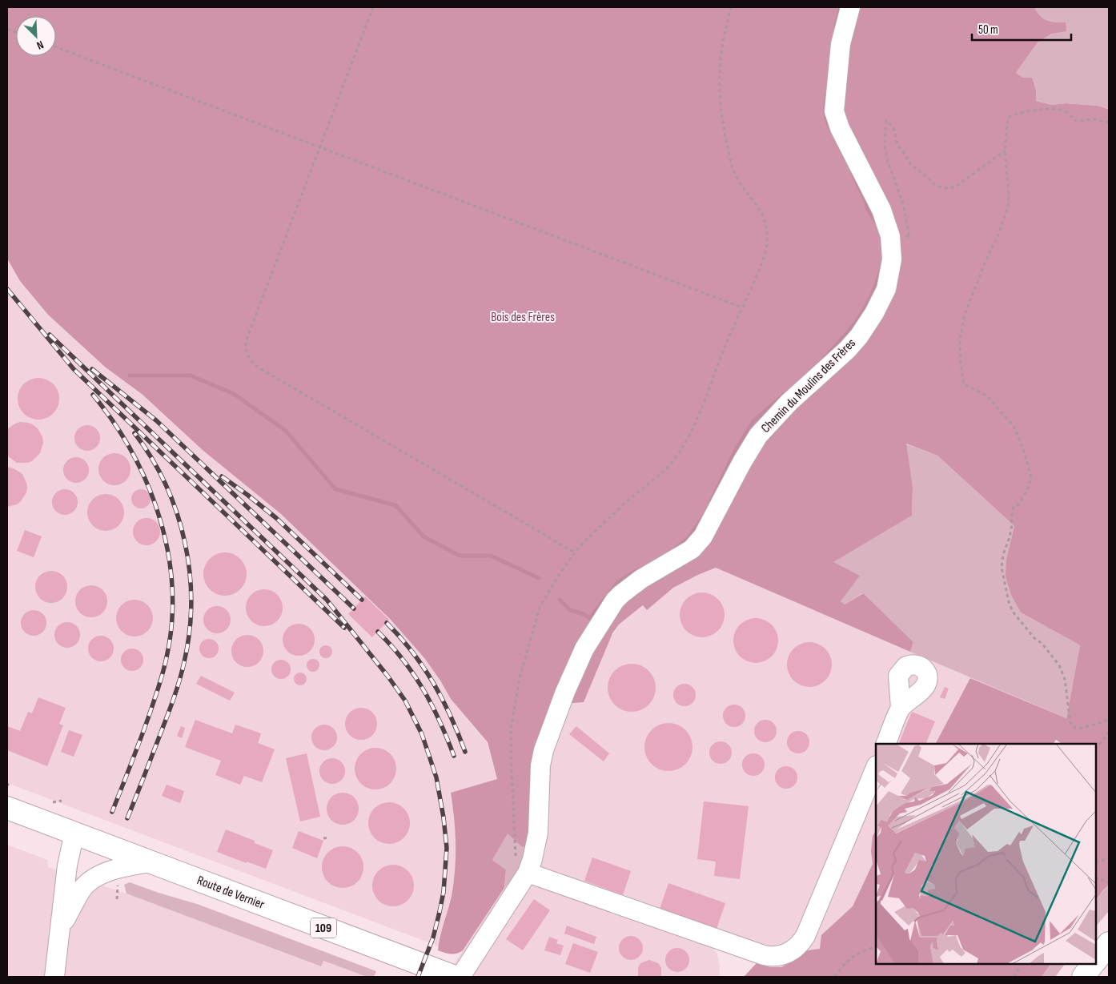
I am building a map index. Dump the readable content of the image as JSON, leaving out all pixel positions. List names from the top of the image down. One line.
{"streets":{"main road":["Route de Vernier","109"],"street":["Chemin du Moulins des Frères"]},"parks":["Bois des Frères"],"scale_bar":"50 m","north":"bottom right"}
